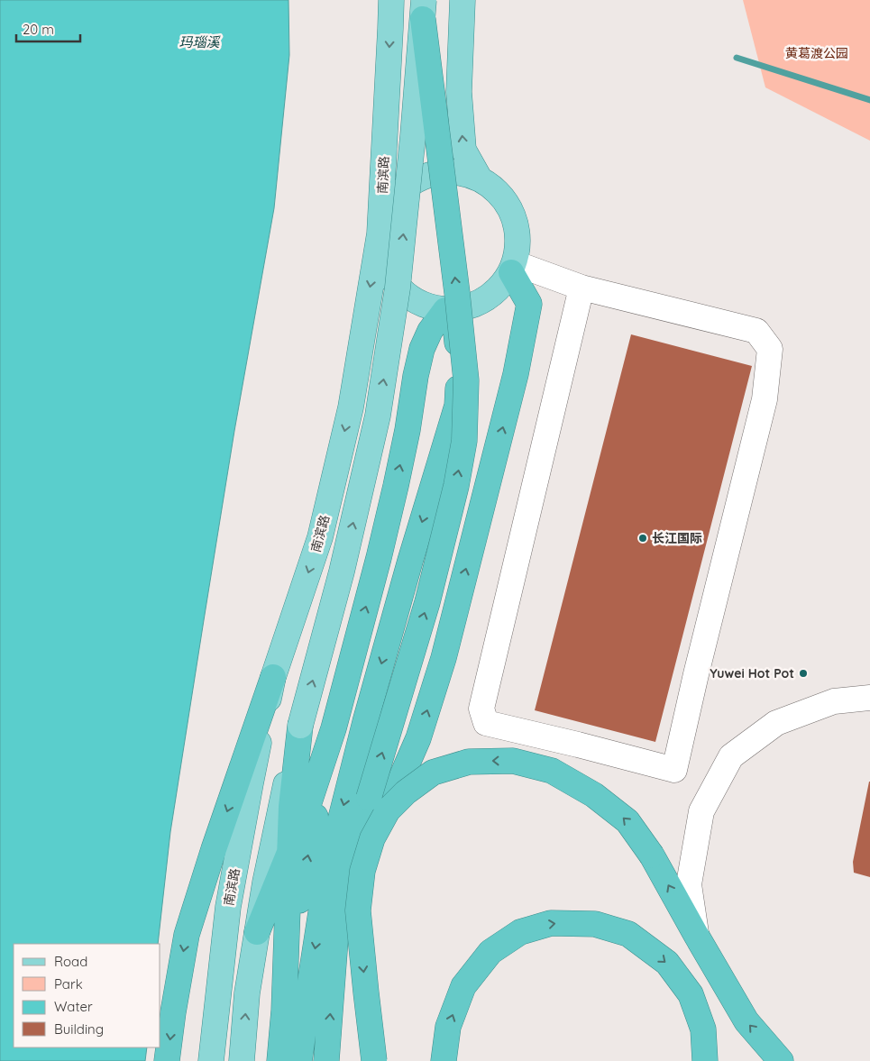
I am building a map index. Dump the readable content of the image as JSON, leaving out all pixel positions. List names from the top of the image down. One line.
{"streets":{"main road":["南滨路"]},"water":["玛瑙溪"],"parks":["黄葛渡公园"],"places":["长江国际","Yuwei Hot Pot"],"legend":["Road","Park","Water","Building"],"scale_bar":"20 m"}
